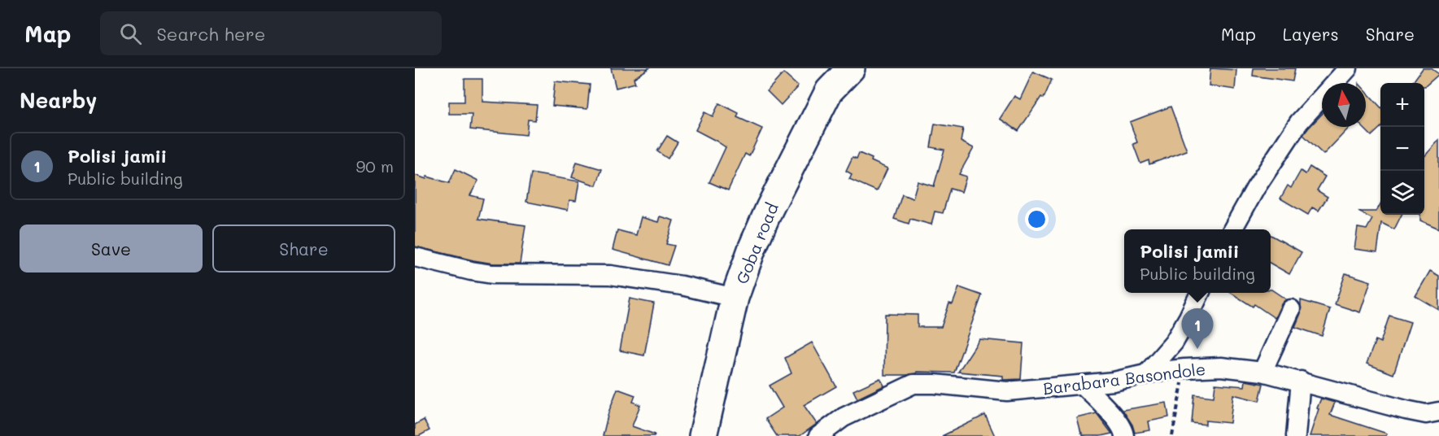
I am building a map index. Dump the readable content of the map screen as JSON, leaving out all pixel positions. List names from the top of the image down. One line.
{"streets":{"main road":["Goba road"],"street":["Barabara Basondole"]},"north":"top","page":{"header":"Map","search":"Search here","nav":["Map","Layers","Share"],"heading":"Nearby","map_buttons":["+","−"],"list":[{"mark":"1","name":"Polisi jamii","note":"Public building","value":"90 m"}],"buttons":["Save","Share"],"popup":["Polisi jamii","Public building"],"pins":"1"}}
